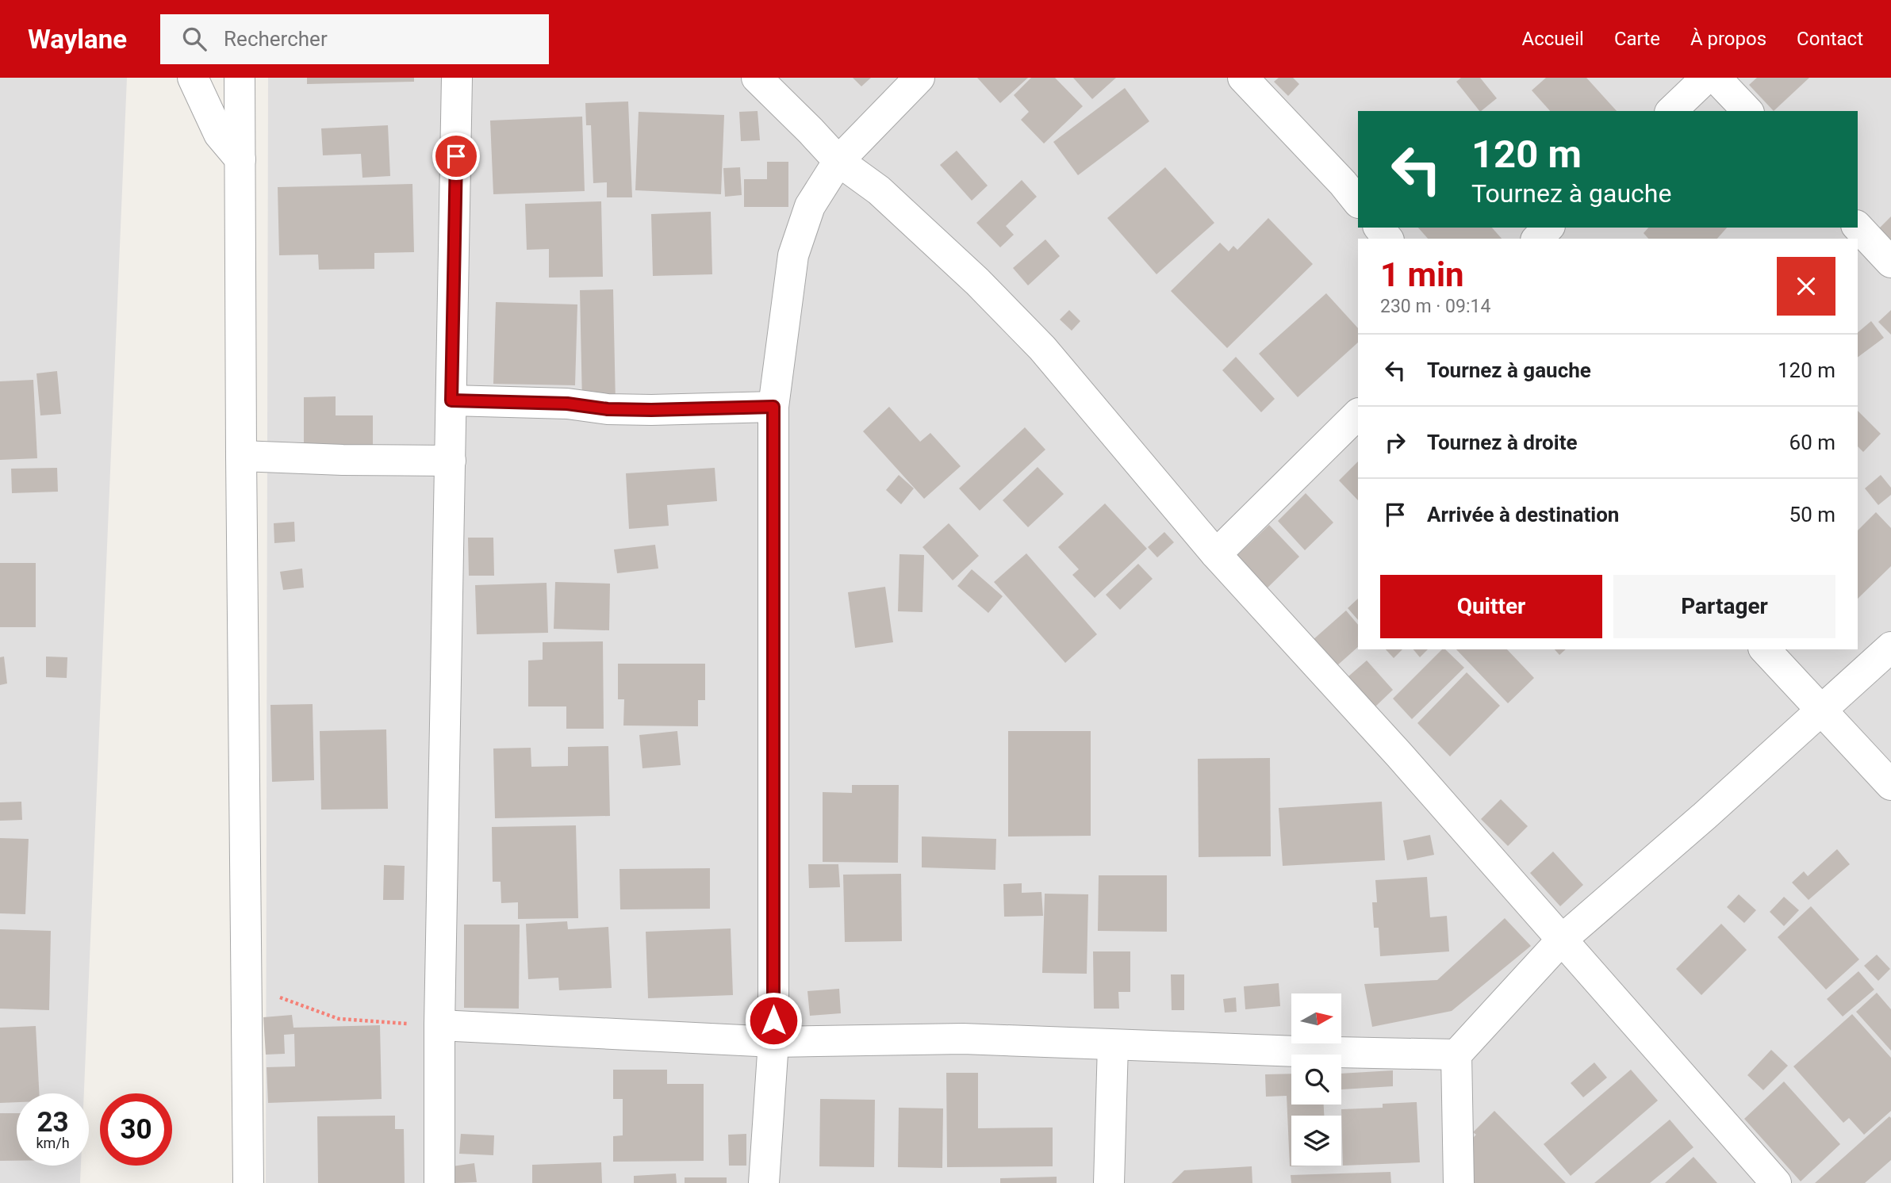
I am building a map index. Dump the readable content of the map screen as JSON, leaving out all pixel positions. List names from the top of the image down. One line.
{"north":"right","page":{"header":"Waylane","search":"Rechercher","nav":["Accueil","Carte","À propos","Contact"],"turn":["120 m","Tournez à gauche"],"heading":["1 min","230 m · 09:14"],"list":[{"name":"Tournez à gauche","value":"120 m"},{"name":"Tournez à droite","value":"60 m"},{"name":"Arrivée à destination","value":"50 m"}],"buttons":["Quitter","Partager"],"speed":"23 km/h","limit":"30"}}
